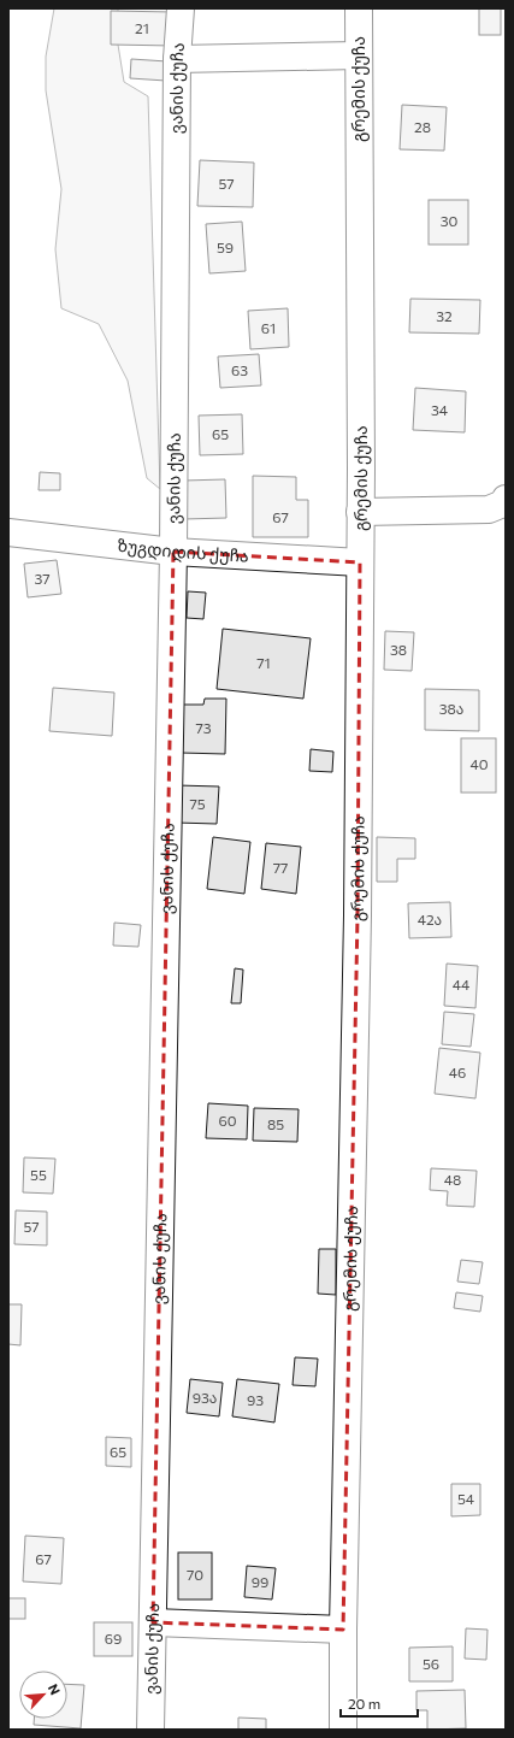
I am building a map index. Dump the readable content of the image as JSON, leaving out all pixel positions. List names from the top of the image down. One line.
{"streets":{"street":["ვანის ქუჩა","გრემის ქუჩა","ზუგდიდის ქუჩა"]},"crossings":[["ვანის ქუჩა","ზუგდიდის ქუჩა"],["გრემის ქუჩა","ზუგდიდის ქუჩა"]],"house_numbers":["21","28","57","30","59","32","61","63","34","65","67","37","38","71","38ა","73","40","75","77","42ა","44","46","60","85","55","48","57","93ა","93","65","54","67","70","99","69","56"],"scale_bar":"20 m","north":"top right"}
